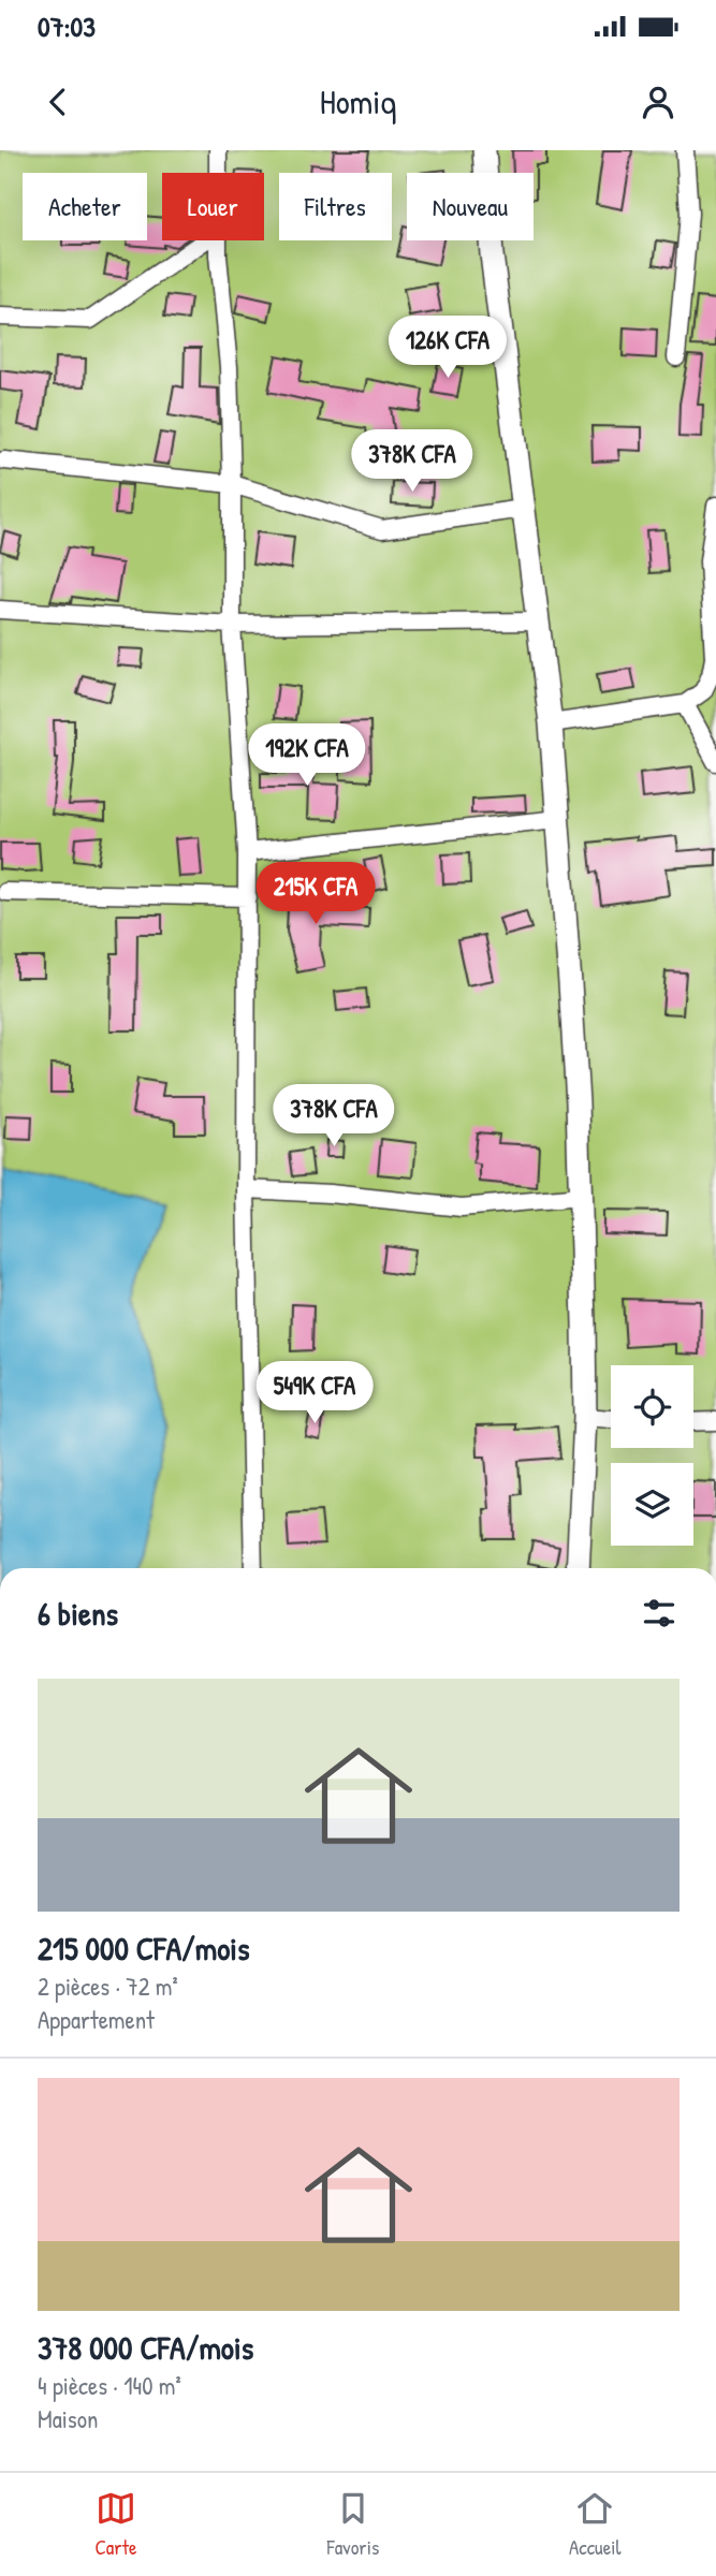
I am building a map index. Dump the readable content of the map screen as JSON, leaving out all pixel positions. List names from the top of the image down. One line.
{"page":{"status":"07:03","header":"Homiq","chip":["Acheter","Louer","Filtres","Nouveau"],"price":["126K CFA","378K CFA","192K CFA","215K CFA","378K CFA","549K CFA"],"heading":"6 biens","list":[{"name":"215 000 CFA/mois","note":"2 pièces · 72 m² · Appartement"},{"name":"378 000 CFA/mois","note":"4 pièces · 140 m² · Maison"}],"tabs":["Carte","Favoris","Accueil"]}}
